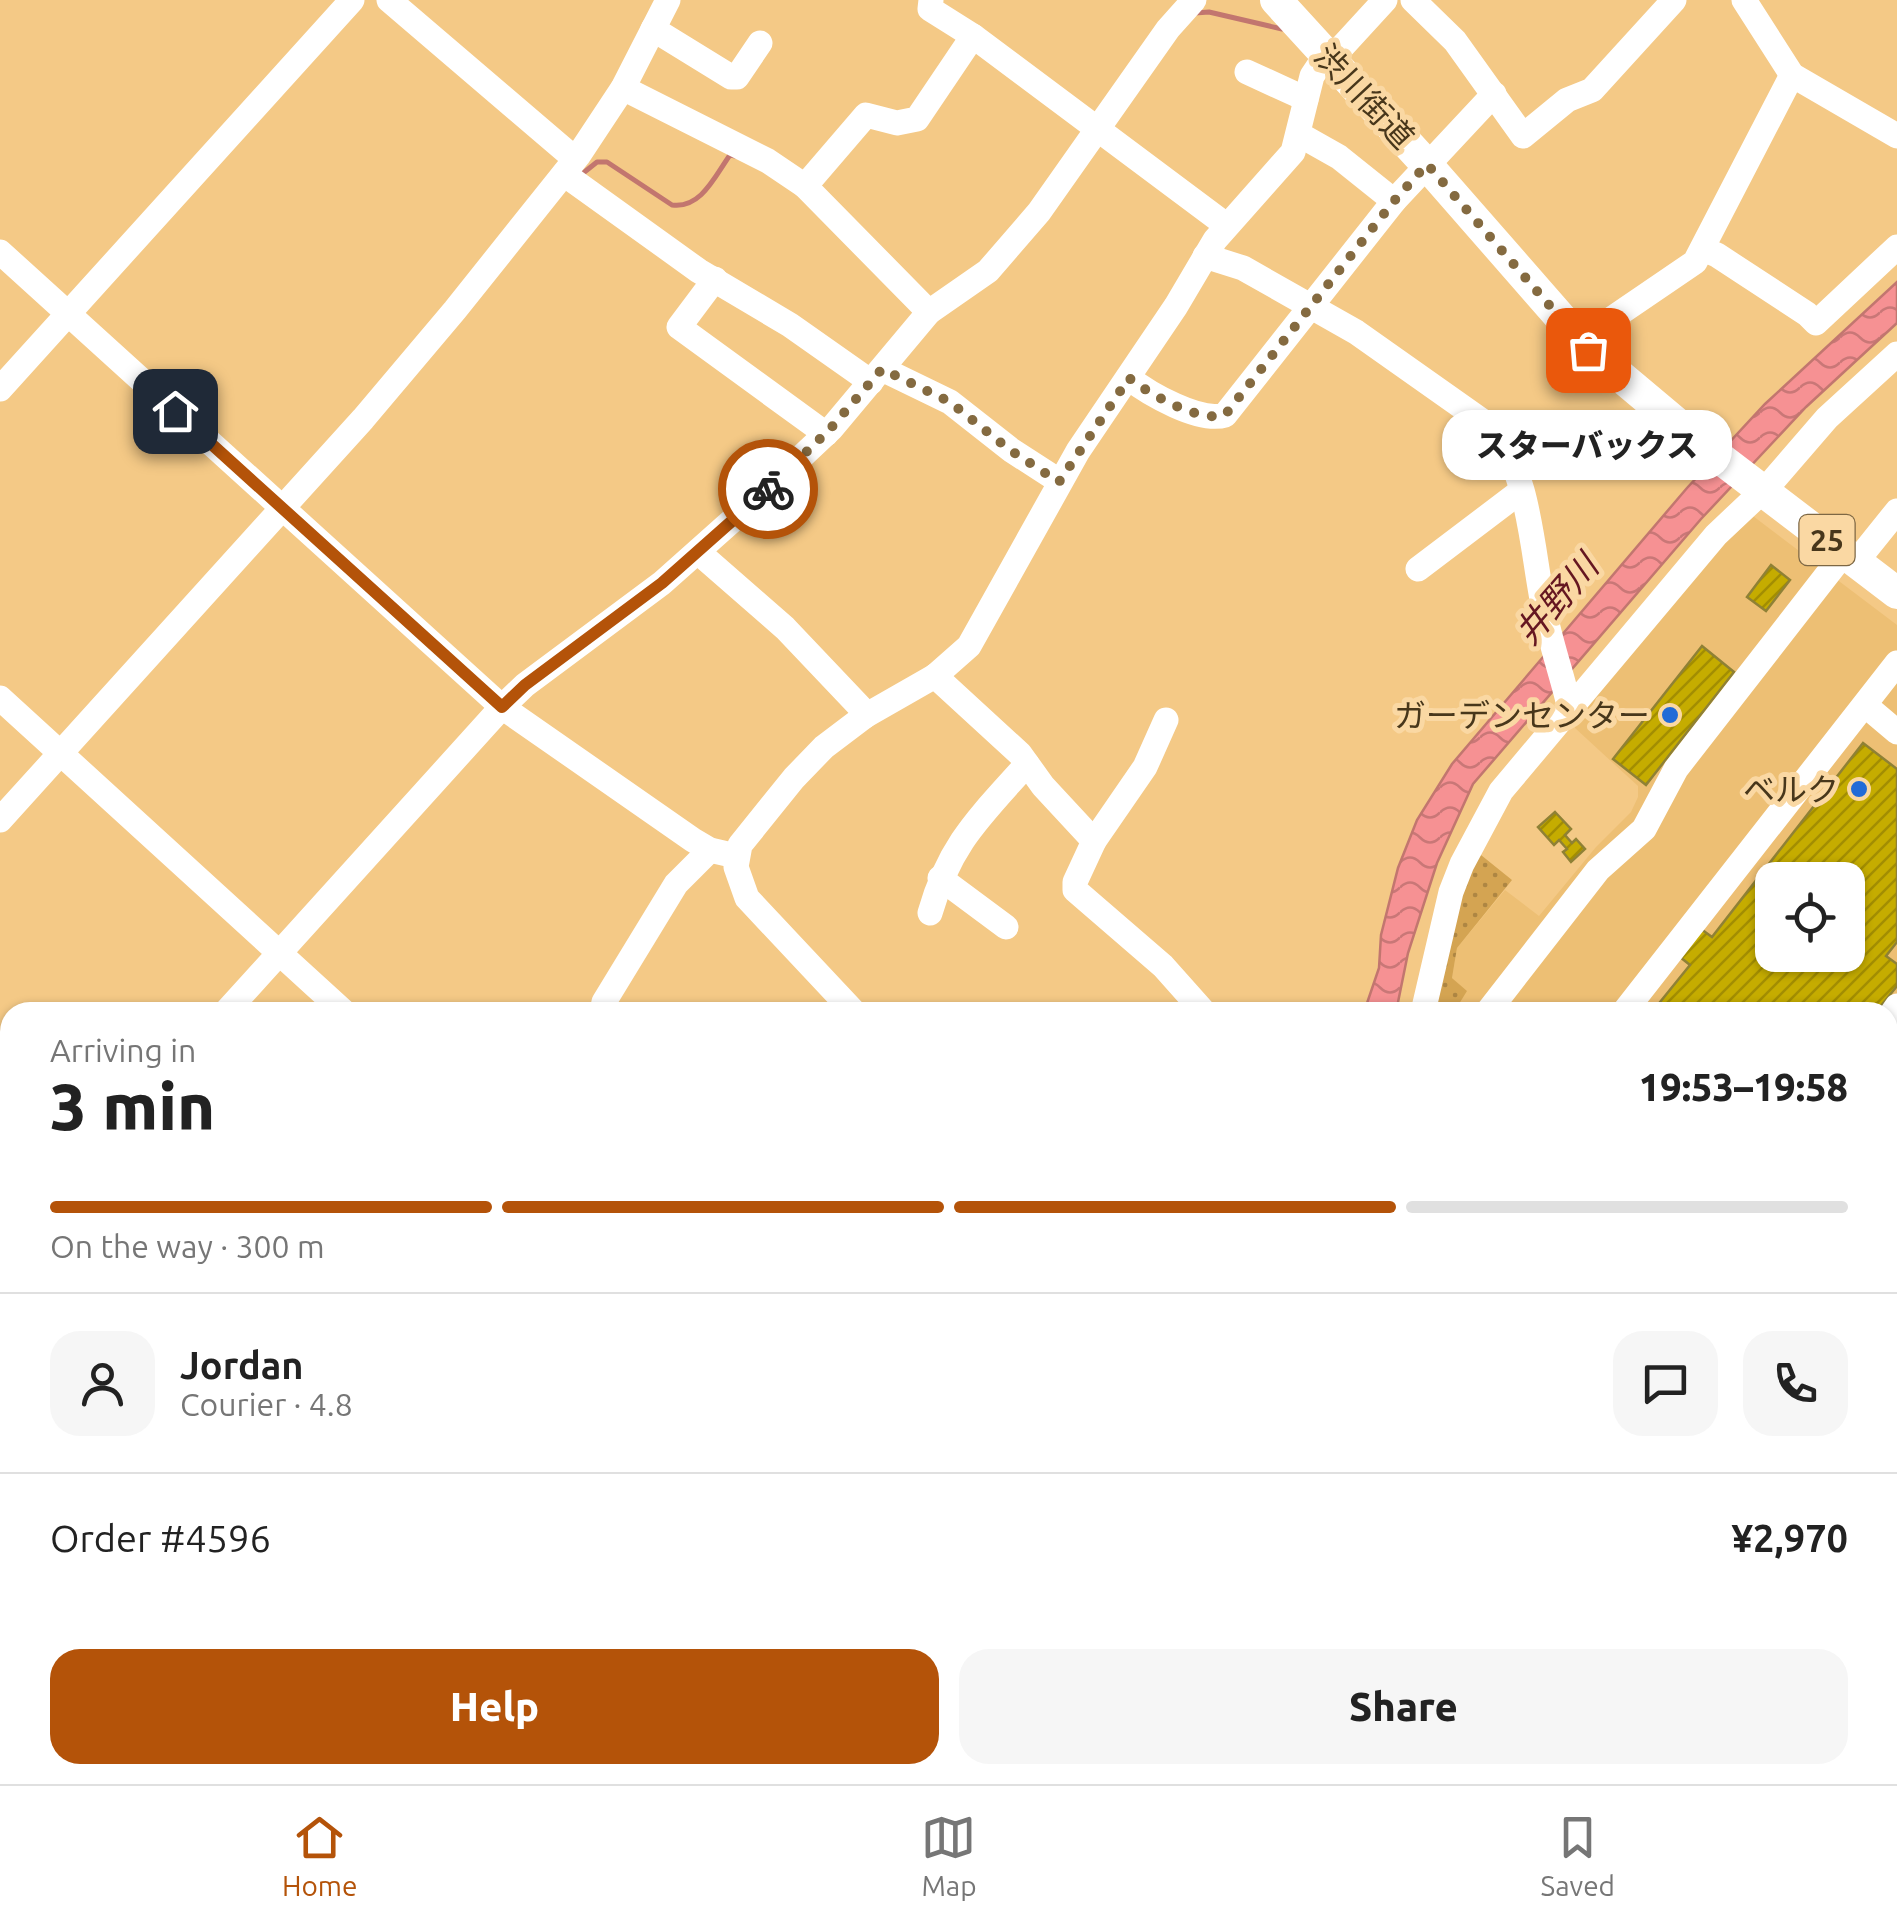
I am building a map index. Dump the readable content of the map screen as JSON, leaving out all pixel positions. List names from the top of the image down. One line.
{"streets":{"main road":["渋川街道","25"]},"water":["井野川"],"places":["スターバックス","ガーデンセンター","ベルク"],"page":{"bubble":"スターバックス","heading":["3 min","Arriving in","19:53–19:58"],"panel":["Jordan","Courier · 4.8","Order #4596","¥2,970"],"bar":"On the way · 300 m","buttons":["Help","Share"],"tabs":["Home","Map","Saved"]}}
